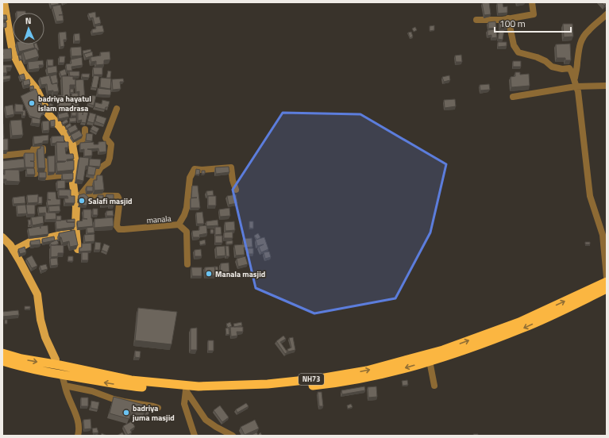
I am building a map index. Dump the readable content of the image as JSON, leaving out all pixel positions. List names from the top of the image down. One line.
{"streets":{"highway":["NH73"],"street":["manala"]},"places":["badriya hayatul islam madrasa","Salafi masjid","Manala masjid","badriya juma masjid"],"scale_bar":"100 m","north":"top"}
